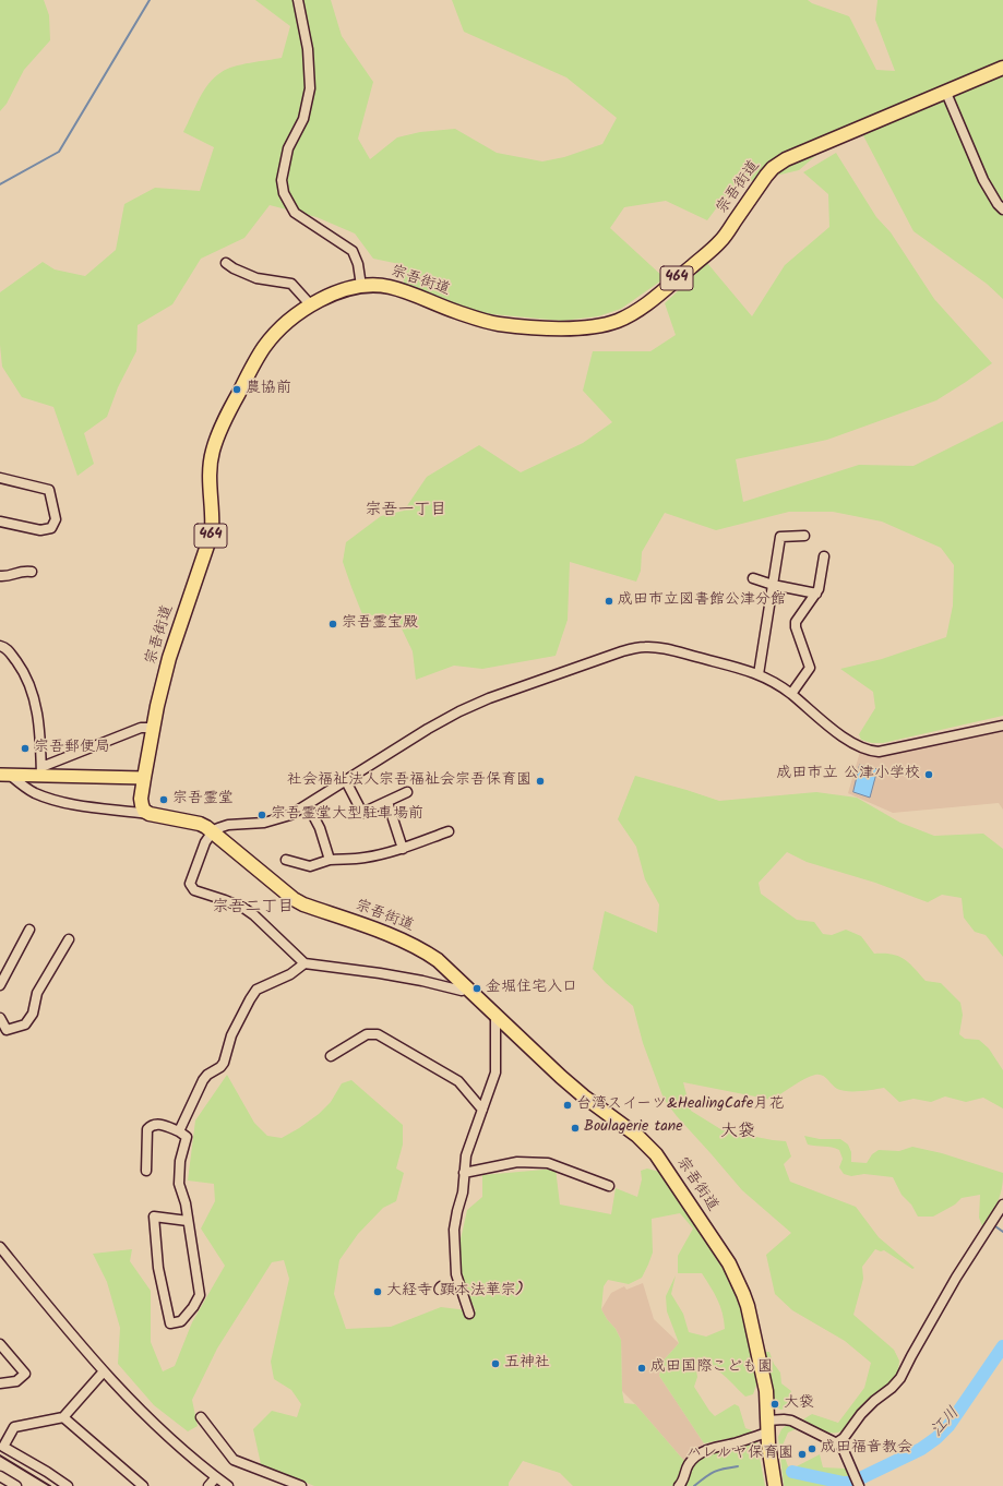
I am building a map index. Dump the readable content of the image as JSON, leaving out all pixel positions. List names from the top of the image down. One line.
{"streets":{"highway":["宗吾街道","464"]},"districts":["宗吾一丁目","宗吾二丁目","大袋"],"water":["江川"],"places":["農協前","成田市立図書館公津分館","宗吾霊宝殿","宗吾郵便局","成田市立 公津小学校","社会福祉法人宗吾福祉会宗吾保育園","宗吾霊堂","宗吾霊堂大型駐車場前","金堀住宅入口","台湾スイーツ&HealingCafe月花","Boulagerie tane","大経寺(顕本法華宗)","五神社","成田国際こども園","大袋","成田福音教会","ハレルヤ保育園"]}
